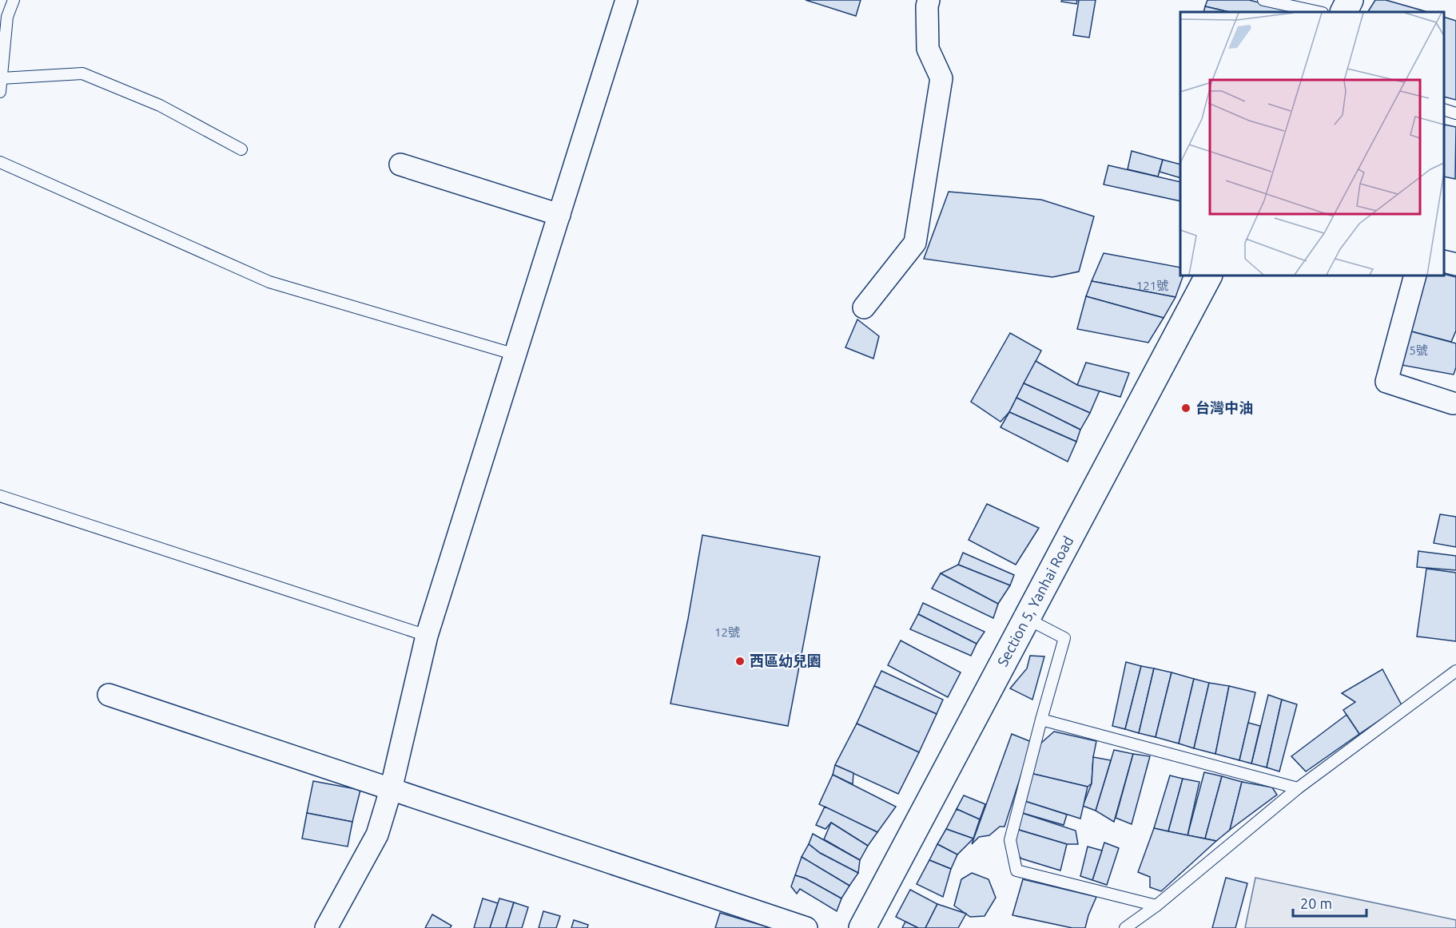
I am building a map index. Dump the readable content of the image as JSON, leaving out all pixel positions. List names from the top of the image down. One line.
{"streets":{"street":["Section 5, Yanhai Road"]},"places":["台灣中油","西區幼兒園"],"house_numbers":["121號","5號","12號"],"scale_bar":"20 m"}
